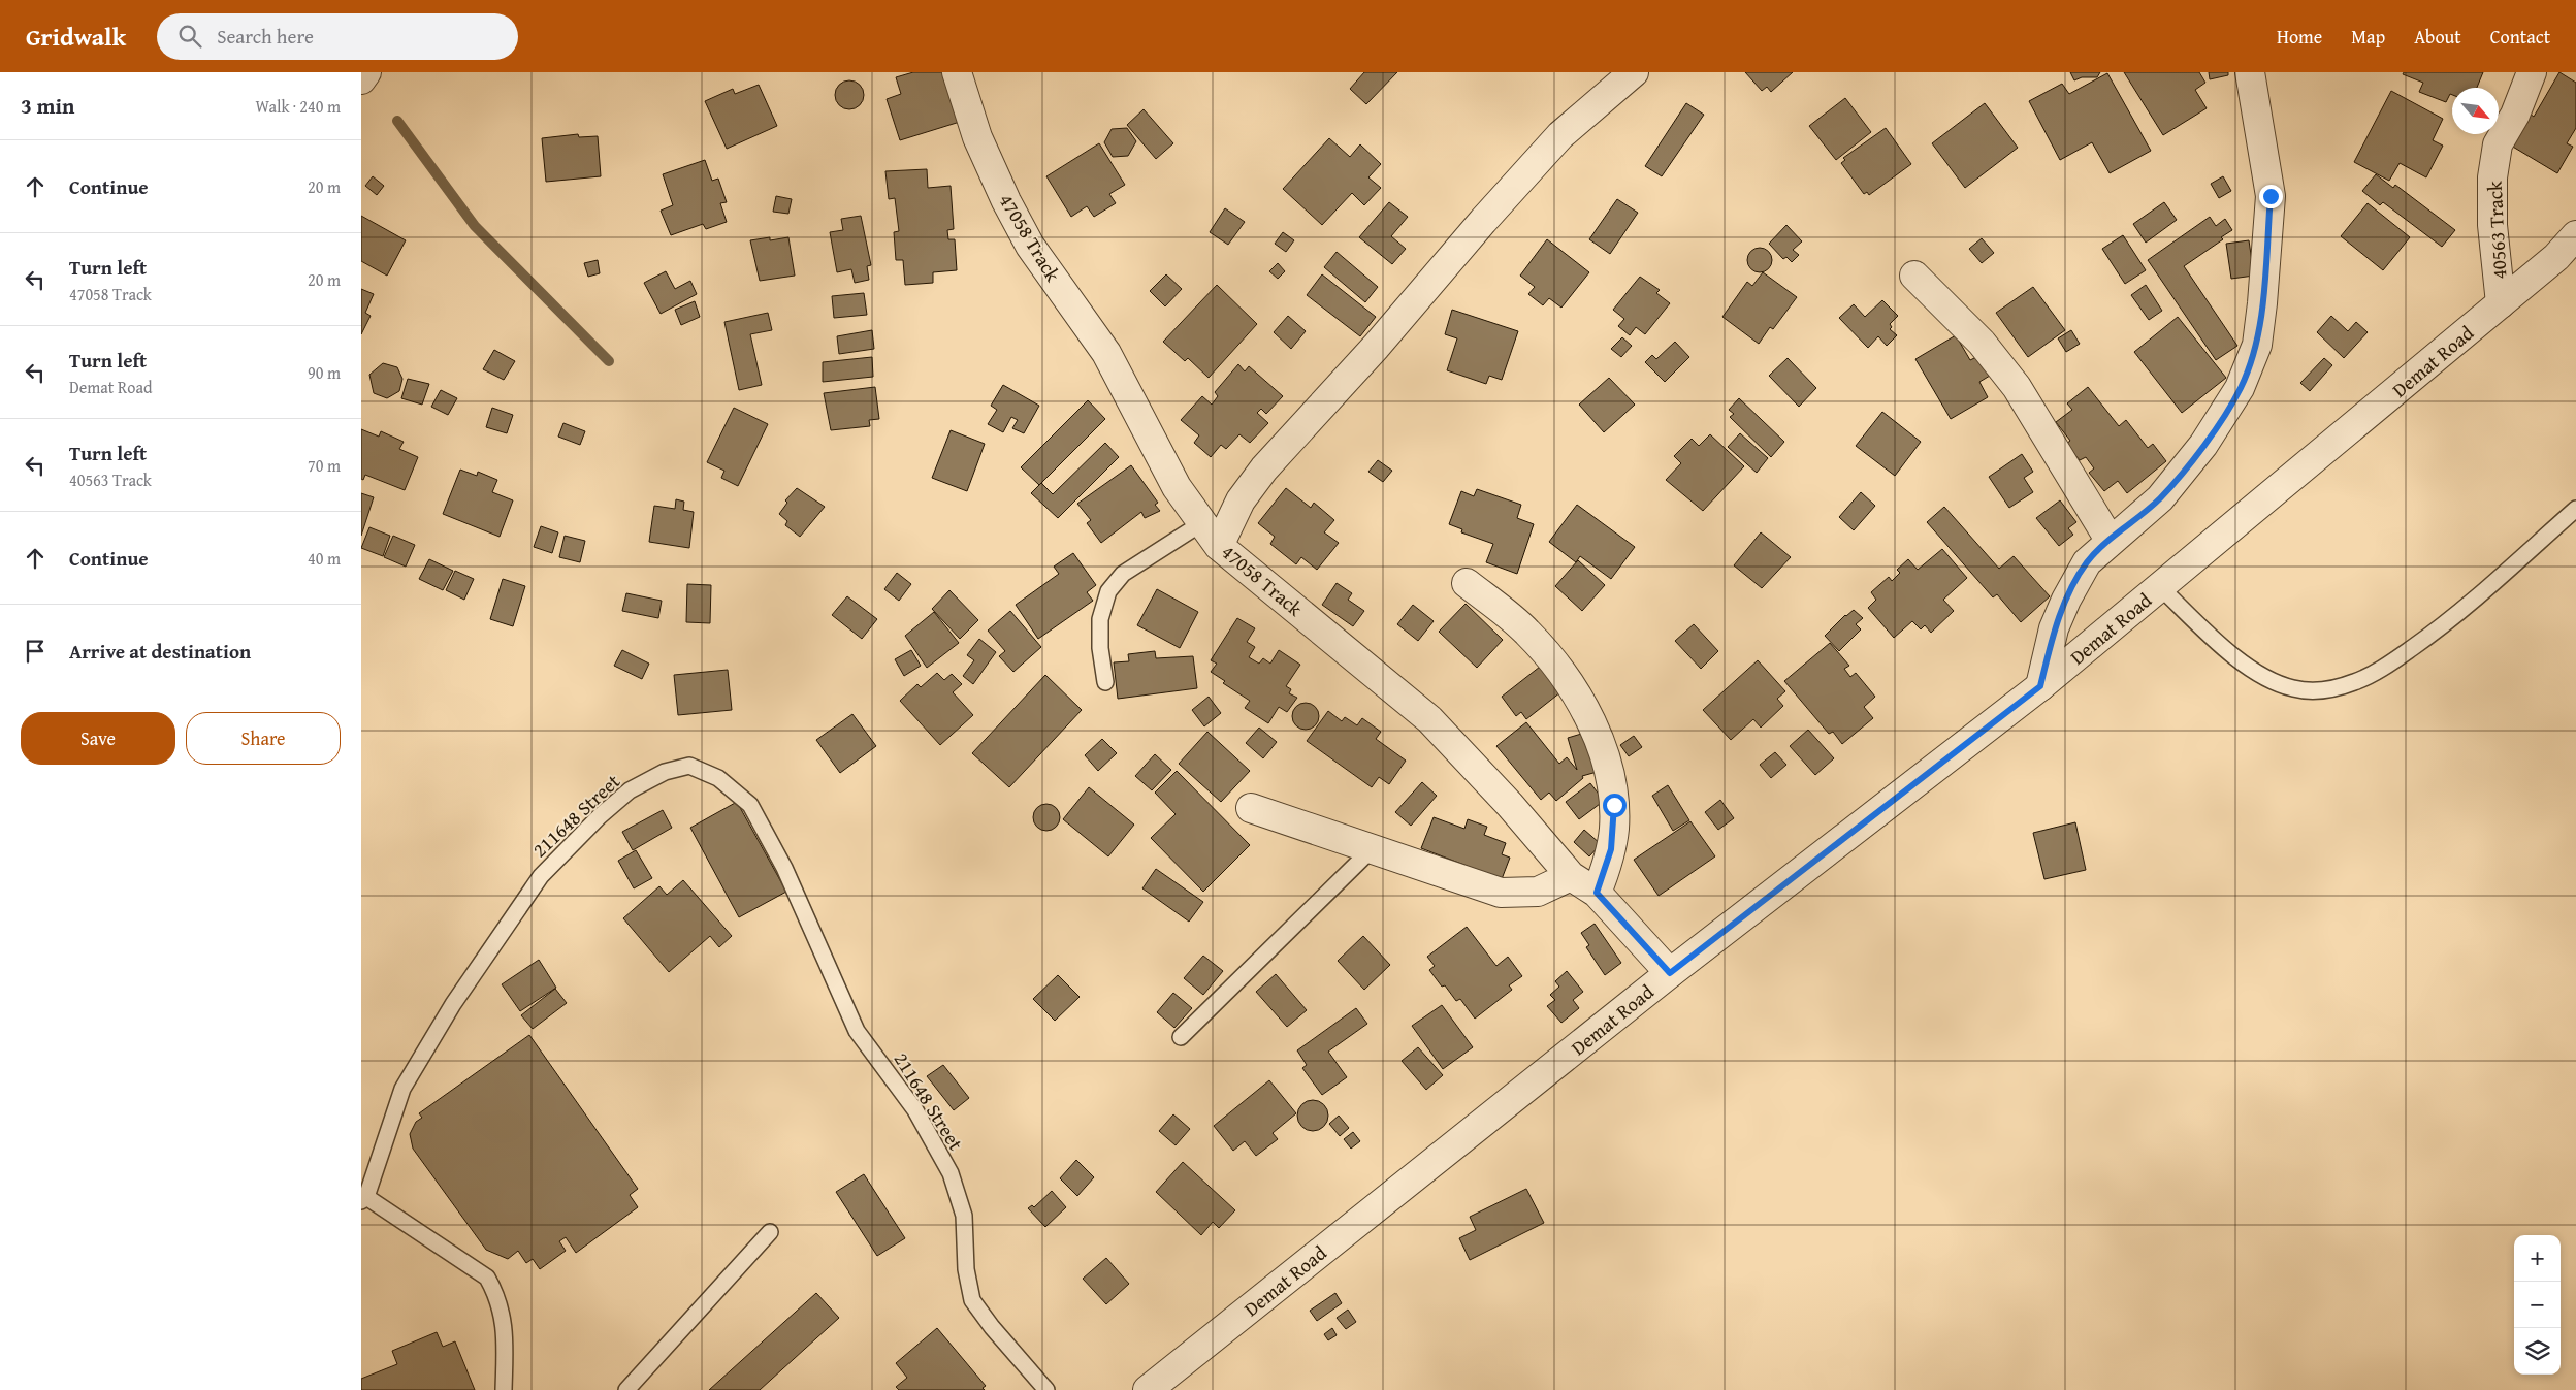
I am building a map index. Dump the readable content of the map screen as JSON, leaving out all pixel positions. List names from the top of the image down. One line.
{"streets":{"street":["40563 Track","47058 Track","Demat Road"],"lane":["211648 Street"]},"crossings":[["40563 Track","Demat Road"],["47058 Track","Demat Road"]],"north":"bottom right","page":{"header":"Gridwalk","search":"Search here","nav":["Home","Map","About","Contact"],"heading":["3 min","Walk · 240 m"],"list":[["Continue","20 m"],["Turn left","47058 Track","20 m"],["Turn left","Demat Road","90 m"],["Turn left","40563 Track","70 m"],["Continue","40 m"],"Arrive at destination"],"buttons":["Save","Share"],"map_buttons":["+","−"]}}
